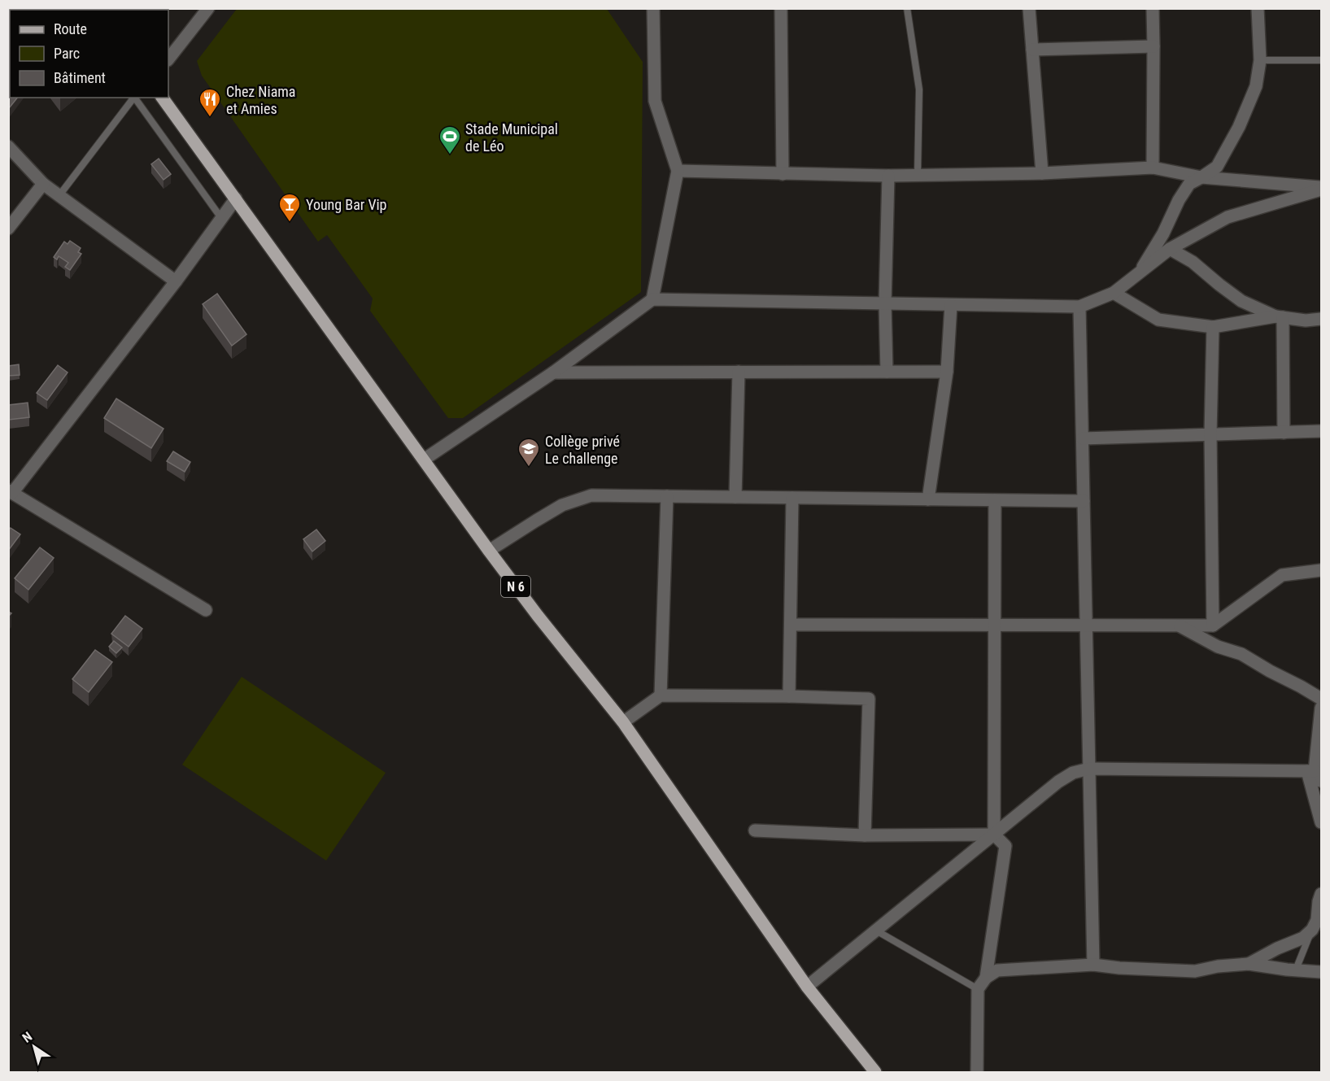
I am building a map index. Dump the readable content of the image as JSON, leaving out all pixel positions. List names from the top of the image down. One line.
{"streets":{"main road":["N 6"]},"places":{"restaurant":["Chez Niama et Amies"],"sports":["Stade Municipal de Léo"],"bar":["Young Bar Vip"],"school or university":["Collège privé Le challenge"]},"legend":["Route","Parc","Bâtiment"],"north":"top left"}
